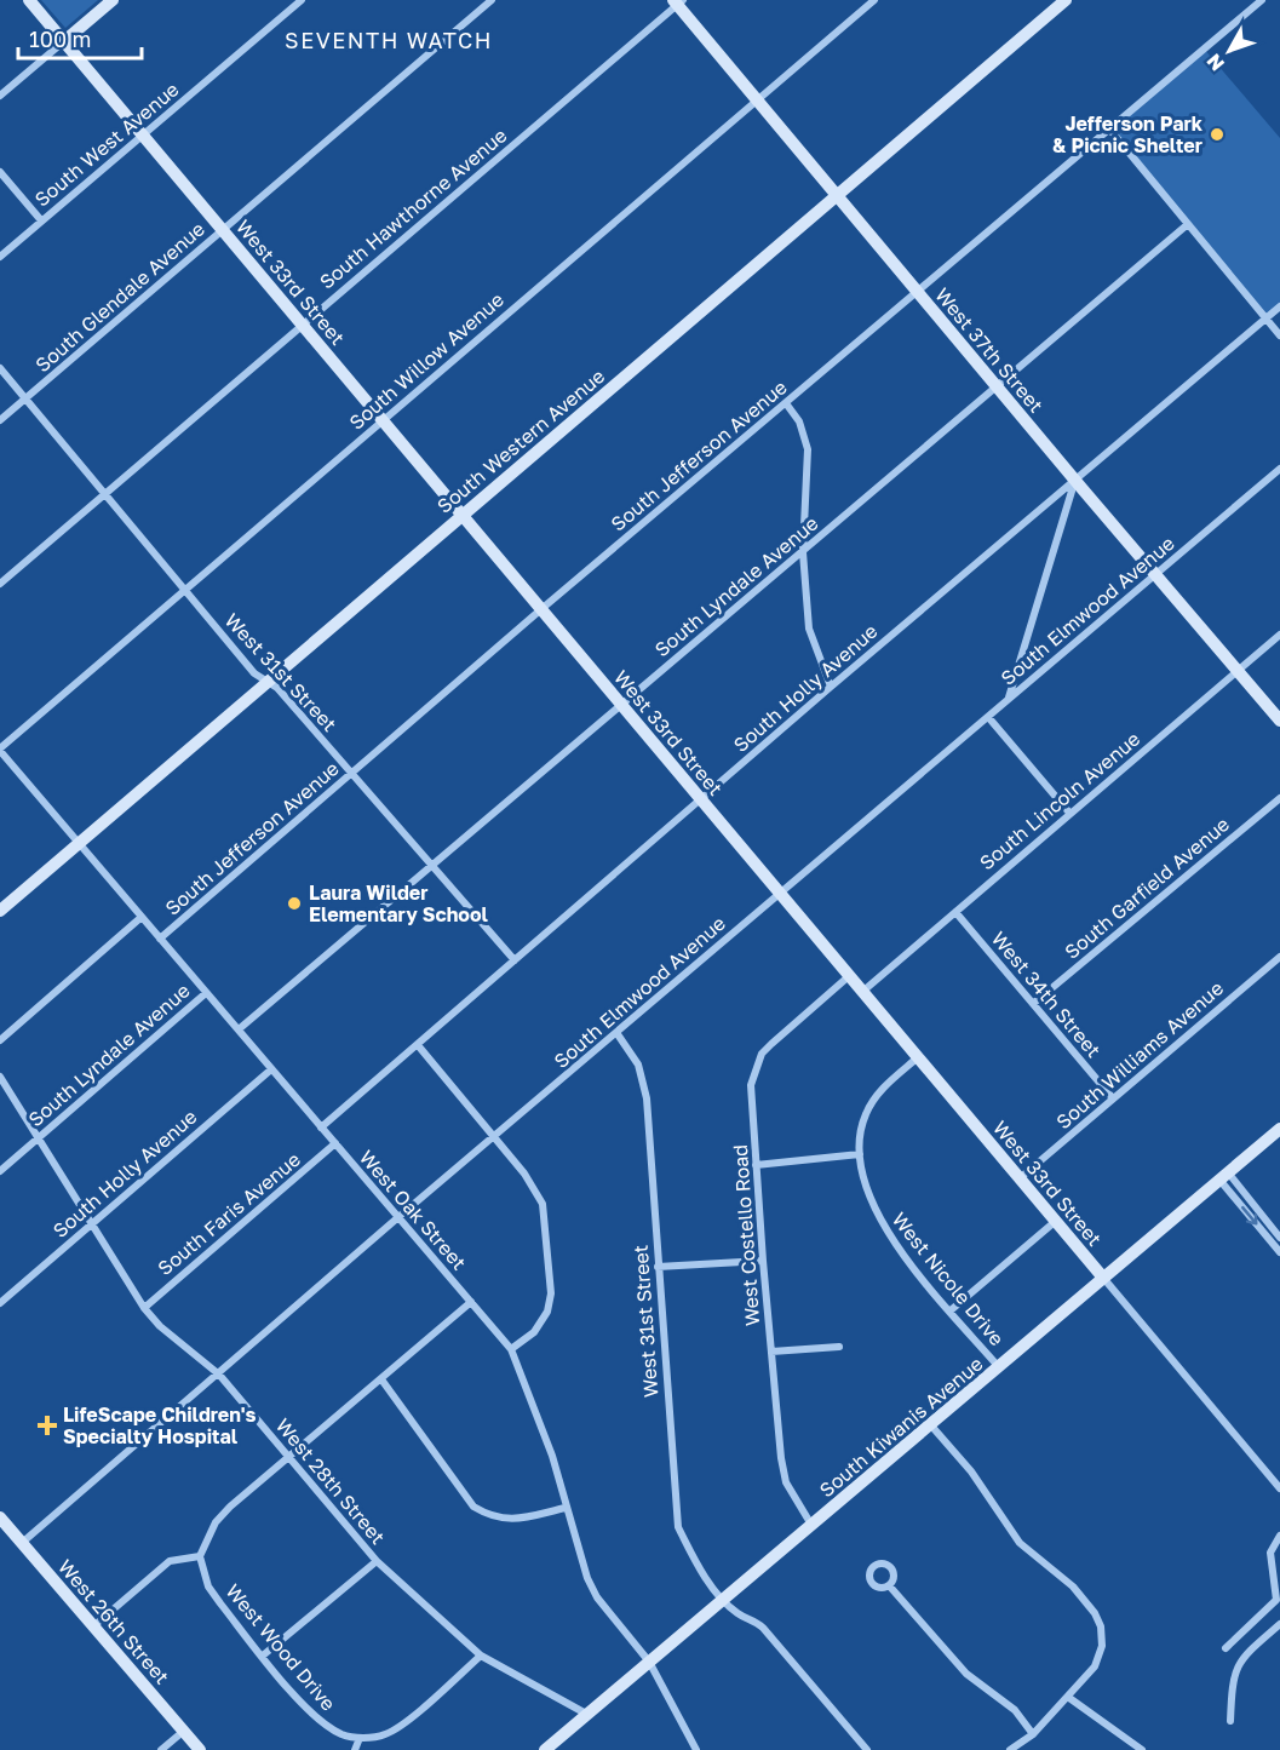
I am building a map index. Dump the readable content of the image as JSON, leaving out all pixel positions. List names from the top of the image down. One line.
{"streets":{"street":["South West Avenue","South Hawthorne Avenue","West 33rd Street","South Glendale Avenue","West 37th Street","South Willow Avenue","South Western Avenue","South Jefferson Avenue","South Lyndale Avenue","South Elmwood Avenue","West 31st Street","South Holly Avenue","South Lincoln Avenue","South Garfield Avenue","West 34th Street","South Williams Avenue","West Oak Street","South Faris Avenue","West Costello Road","West Nicole Drive","South Kiwanis Avenue","West 28th Street","West 26th Street","West Wood Drive"]},"crossings":[["South West Avenue","West 33rd Street"],["South Hawthorne Avenue","West 33rd Street"],["South Hawthorne Avenue","West 37th Street"],["South Hawthorne Avenue","West 31st Street"],["West 33rd Street","South Glendale Avenue"],["West 33rd Street","South Willow Avenue"],["West 33rd Street","South Western Avenue"],["West 33rd Street","South Jefferson Avenue"],["West 33rd Street","South Lyndale Avenue"],["West 33rd Street","South Elmwood Avenue"],["West 33rd Street","South Holly Avenue"],["West 33rd Street","South Lincoln Avenue"],["West 33rd Street","South Williams Avenue"],["West 33rd Street","West Costello Road"],["West 33rd Street","West Nicole Drive"],["West 33rd Street","South Kiwanis Avenue"],["South Glendale Avenue","West 31st Street"],["West 37th Street","South Willow Avenue"],["West 37th Street","South Western Avenue"],["West 37th Street","South Jefferson Avenue"],["West 37th Street","South Lyndale Avenue"],["West 37th Street","South Elmwood Avenue"],["West 37th Street","South Holly Avenue"],["West 37th Street","South Lincoln Avenue"],["South Willow Avenue","West 31st Street"],["South Willow Avenue","West Oak Street"],["South Western Avenue","West 31st Street"],["South Western Avenue","West Oak Street"],["South Jefferson Avenue","West 31st Street"],["South Jefferson Avenue","West Oak Street"],["South Lyndale Avenue","West 31st Street"],["South Lyndale Avenue","West Oak Street"],["South Lyndale Avenue","West 28th Street"],["South Elmwood Avenue","West 31st Street"],["South Elmwood Avenue","West Oak Street"],["South Elmwood Avenue","West 28th Street"],["South Elmwood Avenue","West 26th Street"],["West 31st Street","South Holly Avenue"],["West 31st Street","South Kiwanis Avenue"],["South Holly Avenue","West Oak Street"],["South Holly Avenue","West 28th Street"],["South Lincoln Avenue","West 34th Street"],["South Garfield Avenue","West 34th Street"],["West 34th Street","South Williams Avenue"],["West Oak Street","South Faris Avenue"],["West Oak Street","South Kiwanis Avenue"],["South Faris Avenue","West 28th Street"],["West Costello Road","South Kiwanis Avenue"],["West Nicole Drive","South Kiwanis Avenue"],["South Kiwanis Avenue","West 28th Street"]],"districts":["SEVENTH WATCH"],"places":{"other":["Jefferson Park & Picnic Shelter","Laura Wilder Elementary School"],"health":["LifeScape Children's Specialty Hospital"]},"scale_bar":"100 m","north":"bottom left"}
